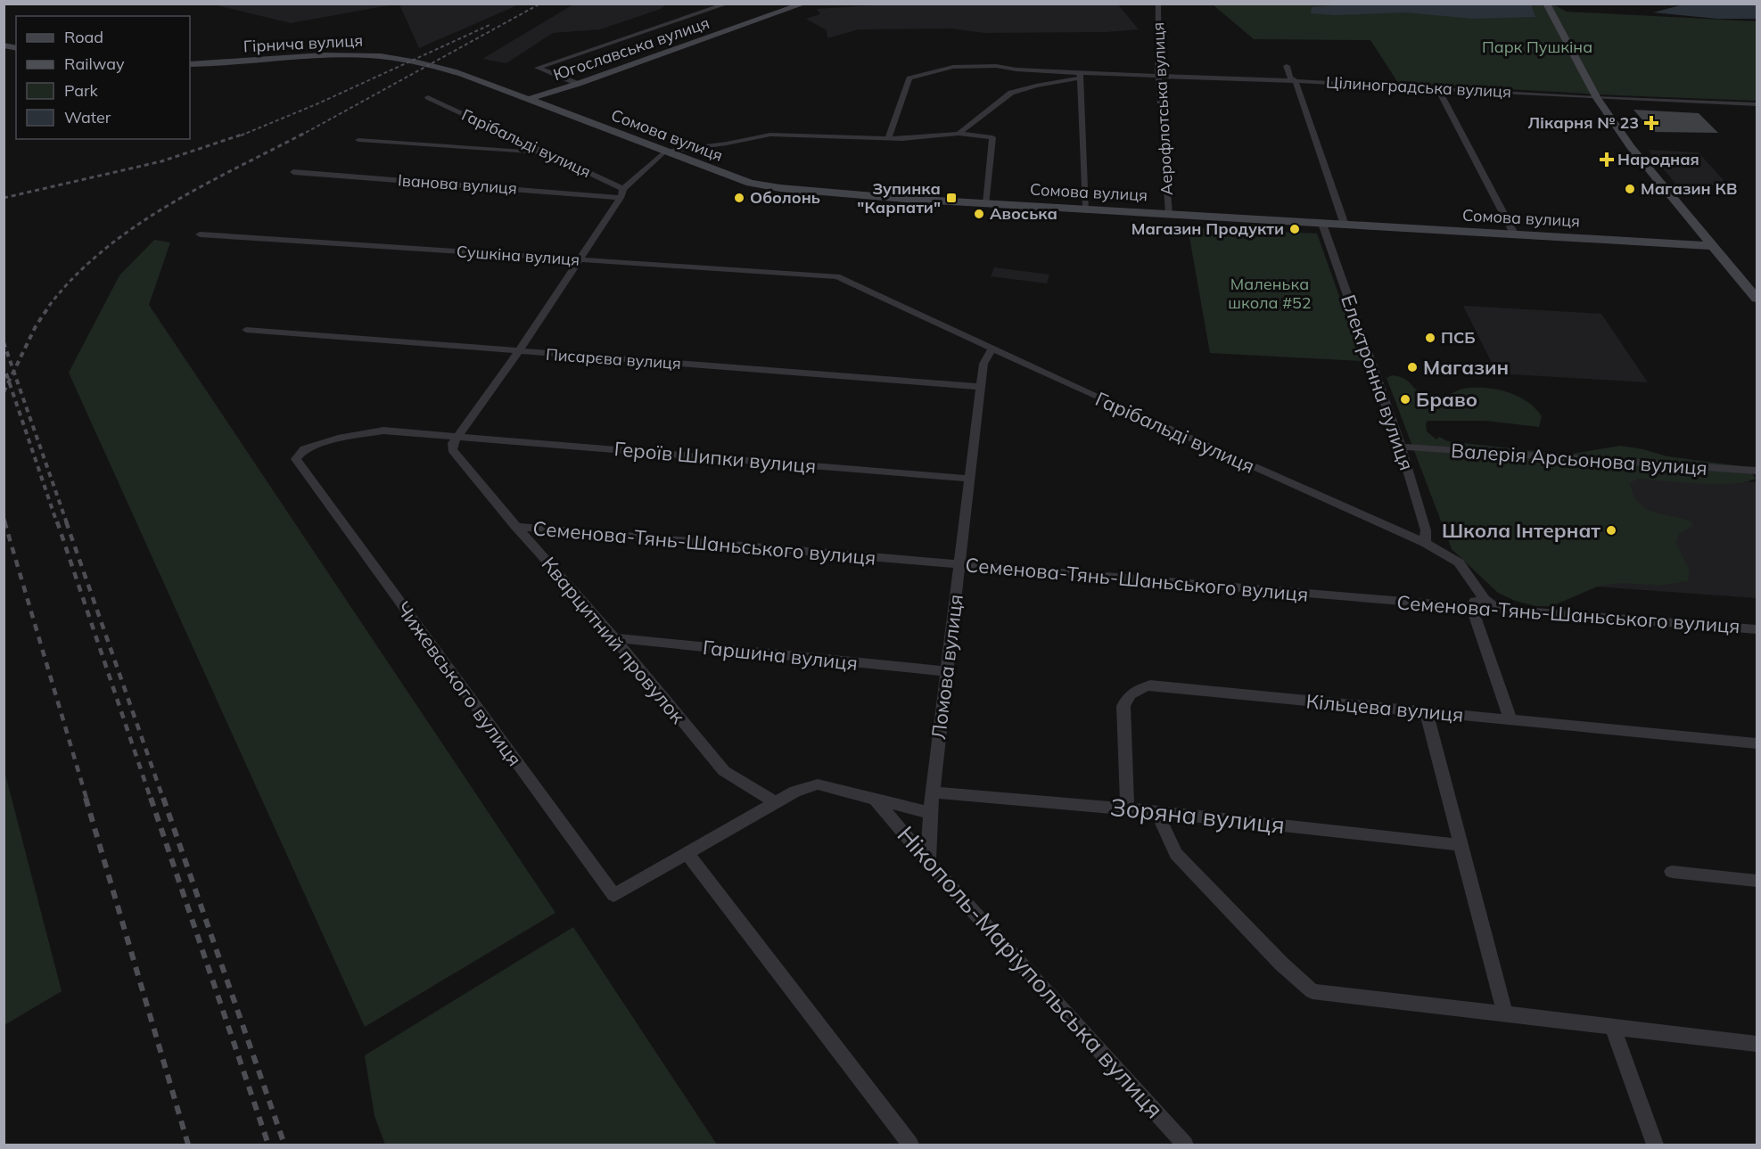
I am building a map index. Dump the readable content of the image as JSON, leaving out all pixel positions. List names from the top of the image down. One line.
{"streets":{"main road":["Гірнича вулиця","Югославська вулиця","Сомова вулиця"],"street":["Цілиноградська вулиця","Аерофлотська вулиця","Гарібальді вулиця","Іванова вулиця","Сушкіна вулиця","Писарєва вулиця","Електронна вулиця","Героїв Шипки вулиця","Валерія Арсьонова вулиця","Семенова-Тянь-Шаньського вулиця","Кварцитний провулок","Гаршина вулиця","Ломова вулиця","Чижевського вулиця","Кільцева вулиця","Зоряна вулиця","Нікополь-Маріупольська вулиця"]},"crossings":[["Гірнича вулиця","Сомова вулиця"],["Югославська вулиця","Сомова вулиця"],["Цілиноградська вулиця","Аерофлотська вулиця"],["Аерофлотська вулиця","Сомова вулиця"],["Сомова вулиця","Електронна вулиця"],["Сомова вулиця","Кварцитний провулок"],["Гарібальді вулиця","Іванова вулиця"],["Гарібальді вулиця","Сушкіна вулиця"],["Гарібальді вулиця","Електронна вулиця"],["Гарібальді вулиця","Семенова-Тянь-Шаньського вулиця"],["Гарібальді вулиця","Кварцитний провулок"],["Гарібальді вулиця","Ломова вулиця"],["Іванова вулиця","Кварцитний провулок"],["Сушкіна вулиця","Кварцитний провулок"],["Писарєва вулиця","Кварцитний провулок"],["Писарєва вулиця","Ломова вулиця"],["Електронна вулиця","Валерія Арсьонова вулиця"],["Героїв Шипки вулиця","Кварцитний провулок"],["Героїв Шипки вулиця","Ломова вулиця"],["Героїв Шипки вулиця","Чижевського вулиця"],["Семенова-Тянь-Шаньського вулиця","Кварцитний провулок"],["Семенова-Тянь-Шаньського вулиця","Ломова вулиця"],["Кварцитний провулок","Гаршина вулиця"],["Кварцитний провулок","Чижевського вулиця"],["Гаршина вулиця","Ломова вулиця"],["Ломова вулиця","Зоряна вулиця"],["Ломова вулиця","Нікополь-Маріупольська вулиця"],["Кільцева вулиця","Зоряна вулиця"]],"parks":["Парк Пушкіна","Маленька школа #52"],"places":{"health":["Лікарня № 23","Народная"],"other":["Магазин КВ","Оболонь","Авоська","Магазин Продукти","ПСБ","Магазин","Браво","Школа Інтернат"],"transit":["Зупинка \"Карпати\""]},"legend":["Road","Railway","Park","Water"]}
